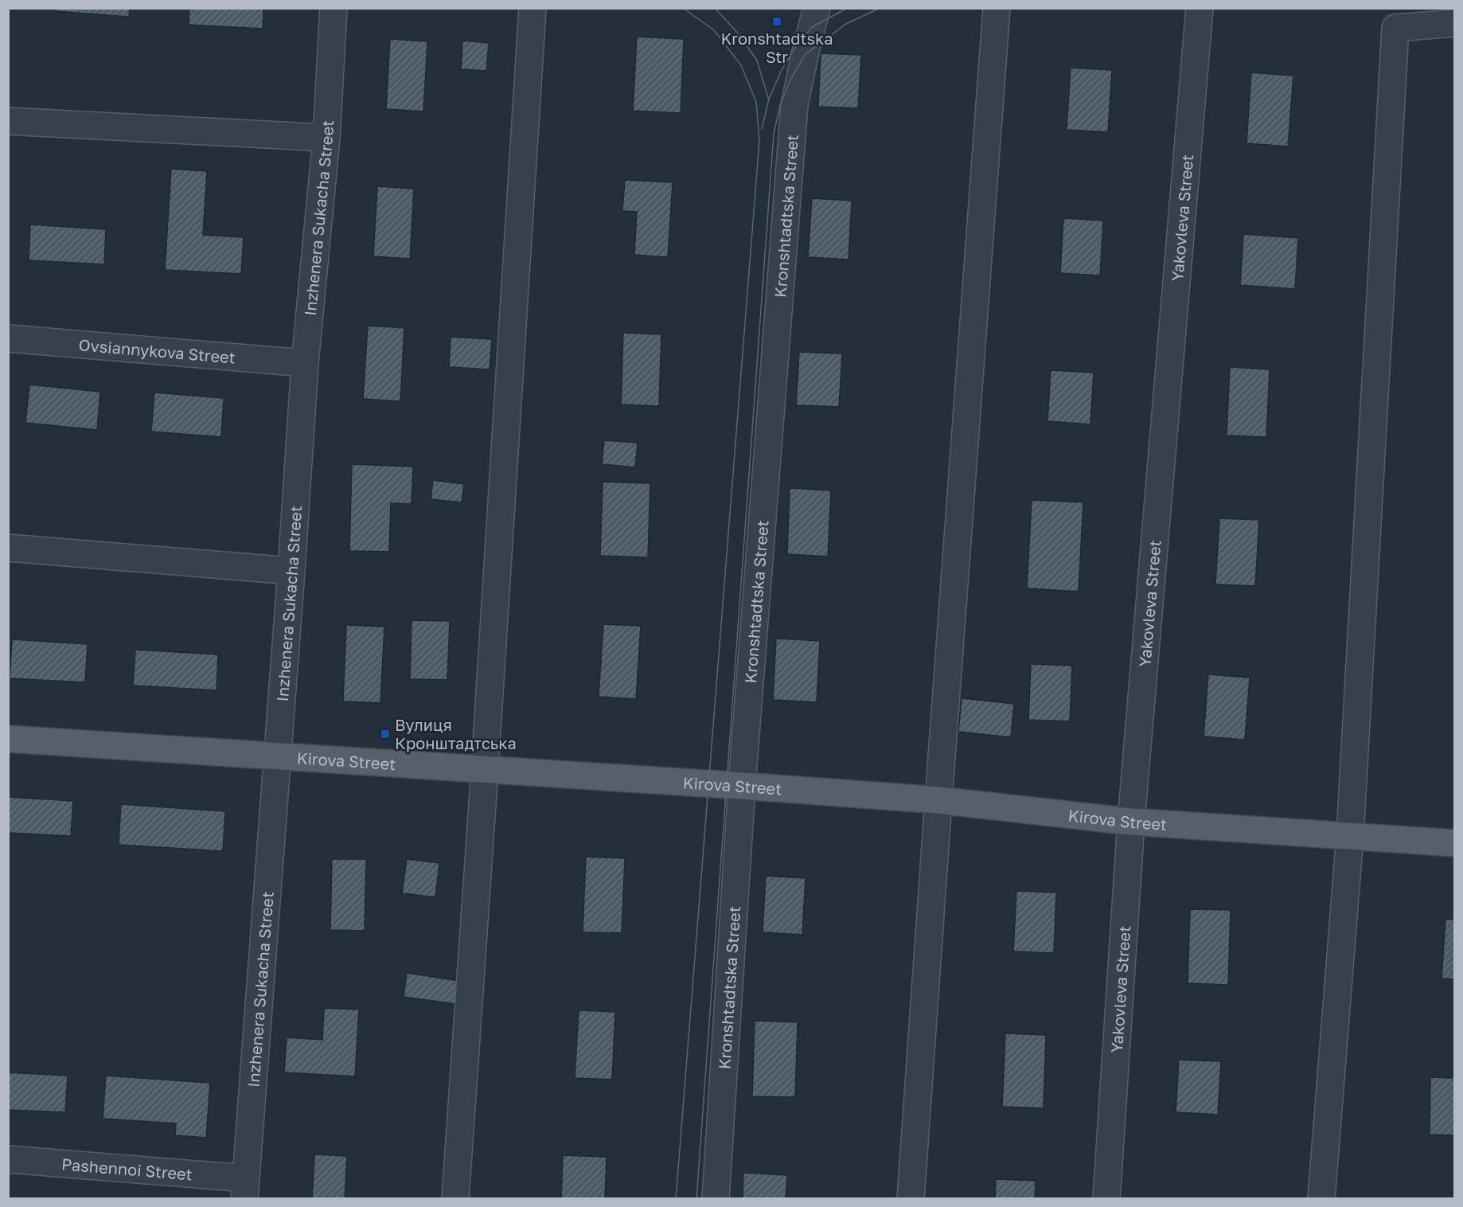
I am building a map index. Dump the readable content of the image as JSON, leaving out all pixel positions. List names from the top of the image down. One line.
{"streets":{"main road":["Kirova Street"],"street":["Kronshtadtska Street","Inzhenera Sukacha Street","Yakovleva Street","Ovsiannykova Street","Pashennoi Street"]},"crossings":[["Kronshtadtska Street","Kirova Street"],["Inzhenera Sukacha Street","Ovsiannykova Street"],["Inzhenera Sukacha Street","Kirova Street"],["Inzhenera Sukacha Street","Pashennoi Street"],["Yakovleva Street","Kirova Street"]],"places":{"transit":["Kronshtadtska Str","Вулиця Кронштадтська"]}}
